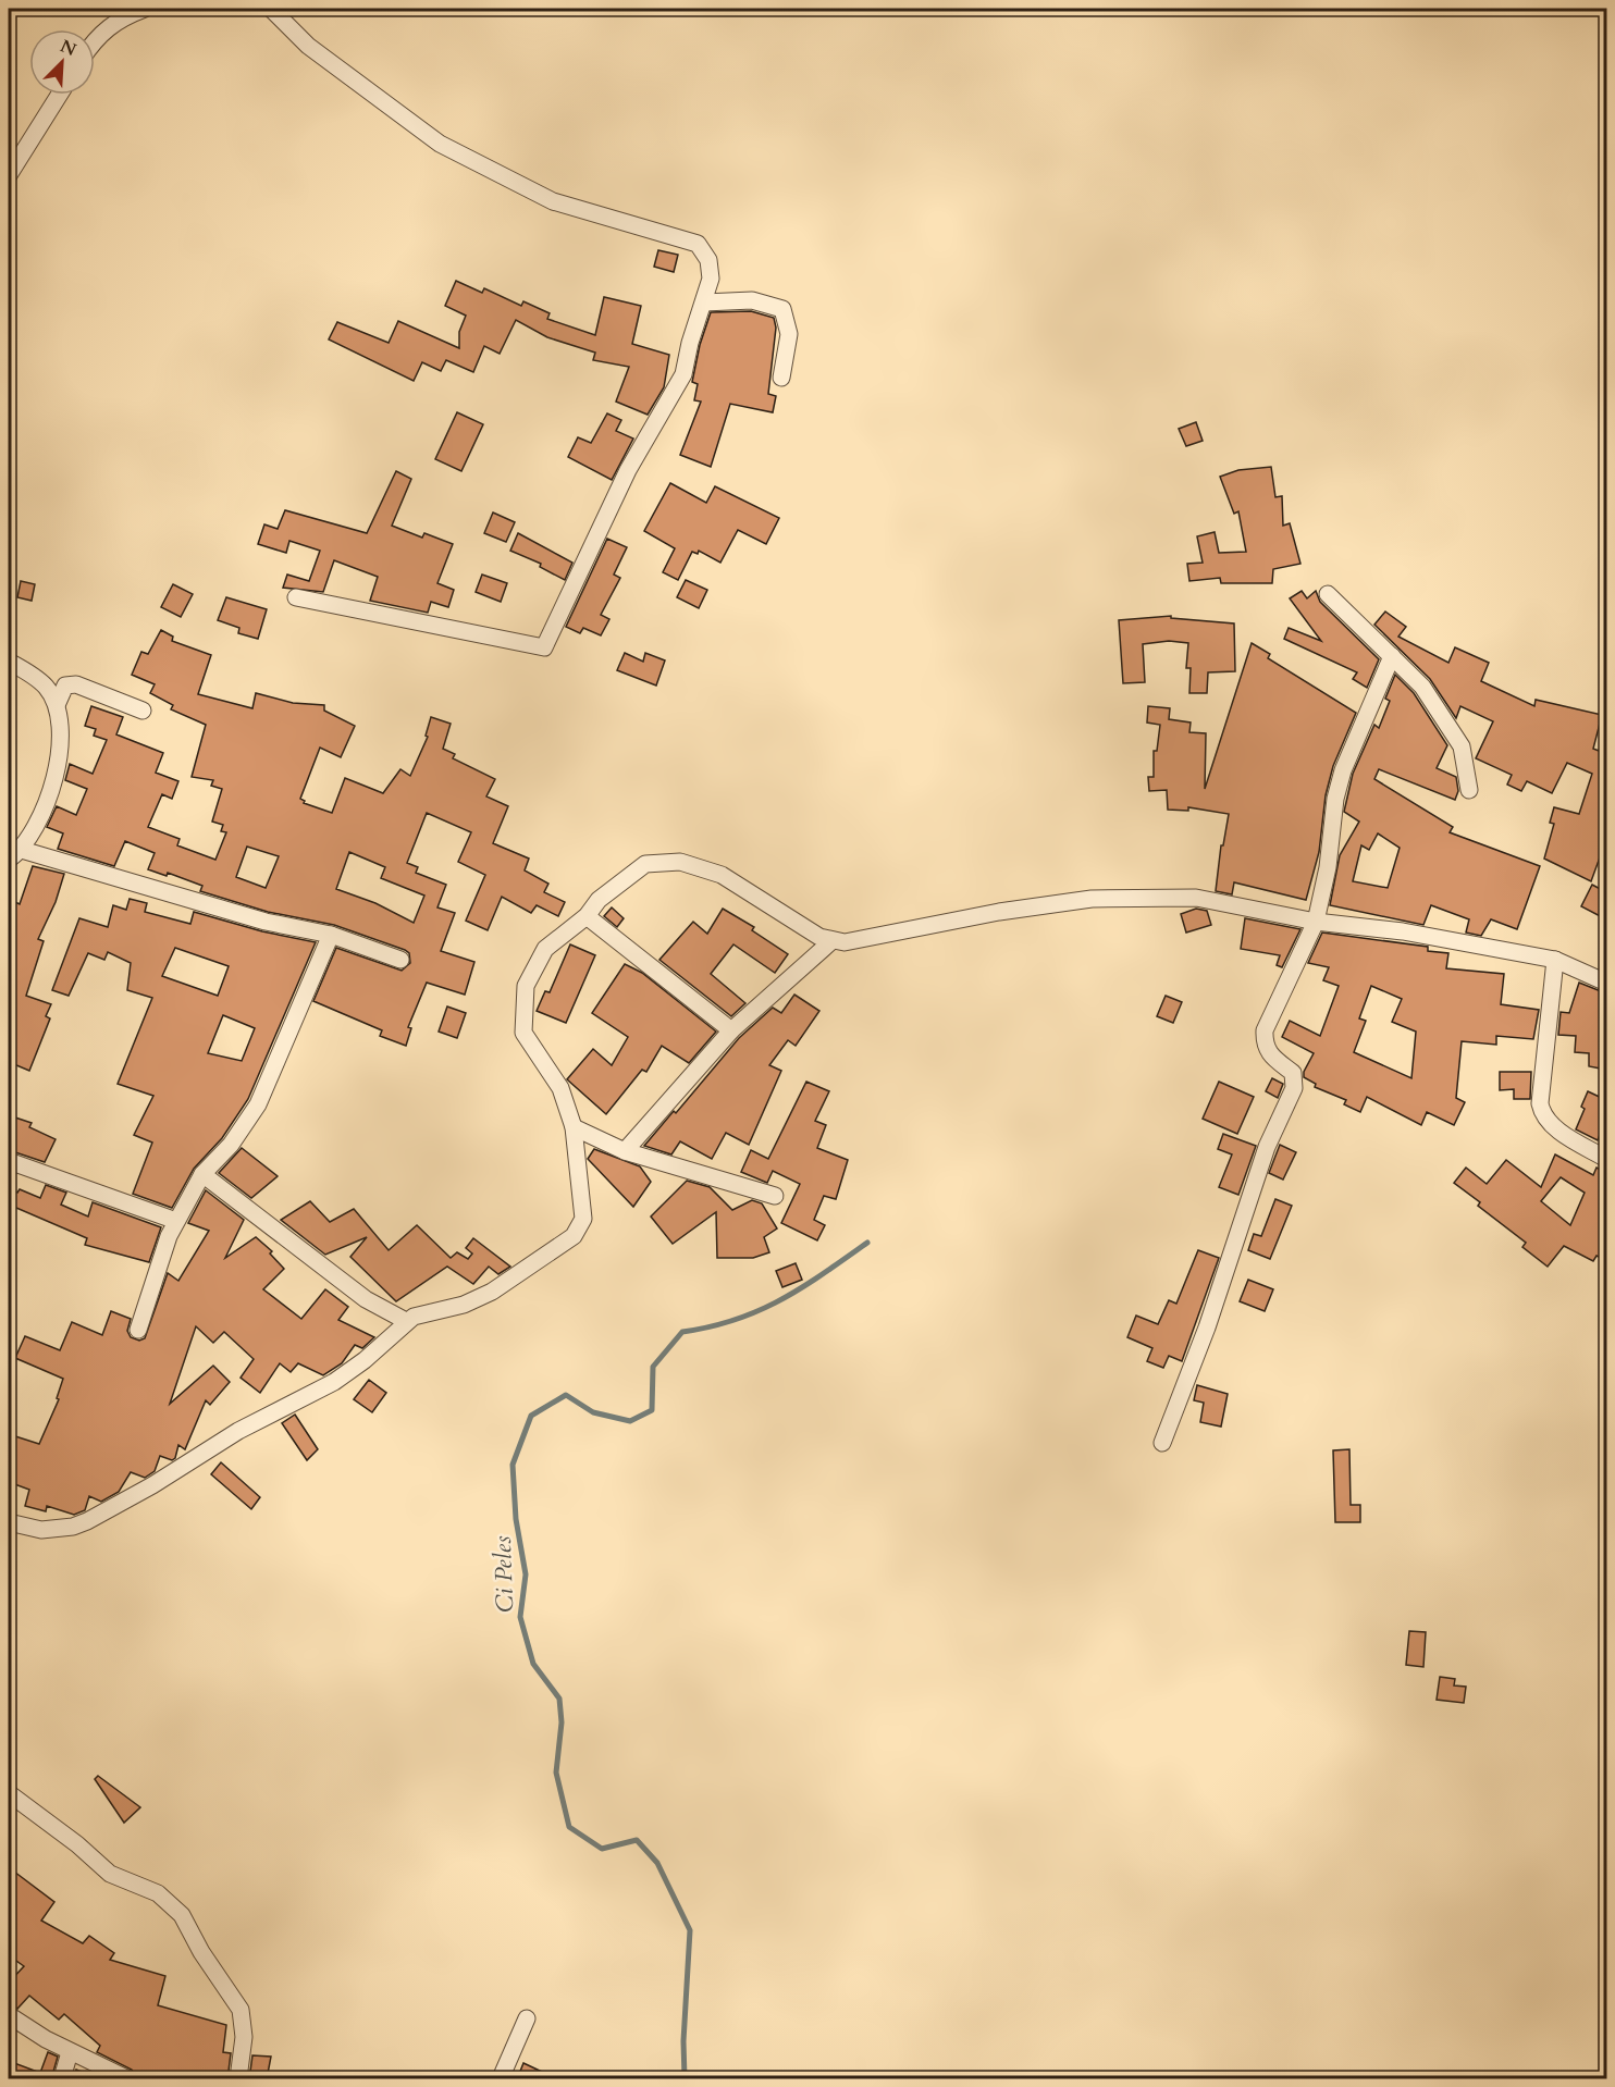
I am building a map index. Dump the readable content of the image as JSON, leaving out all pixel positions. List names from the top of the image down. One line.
{"water":["Ci Peles"],"north":"top right"}
